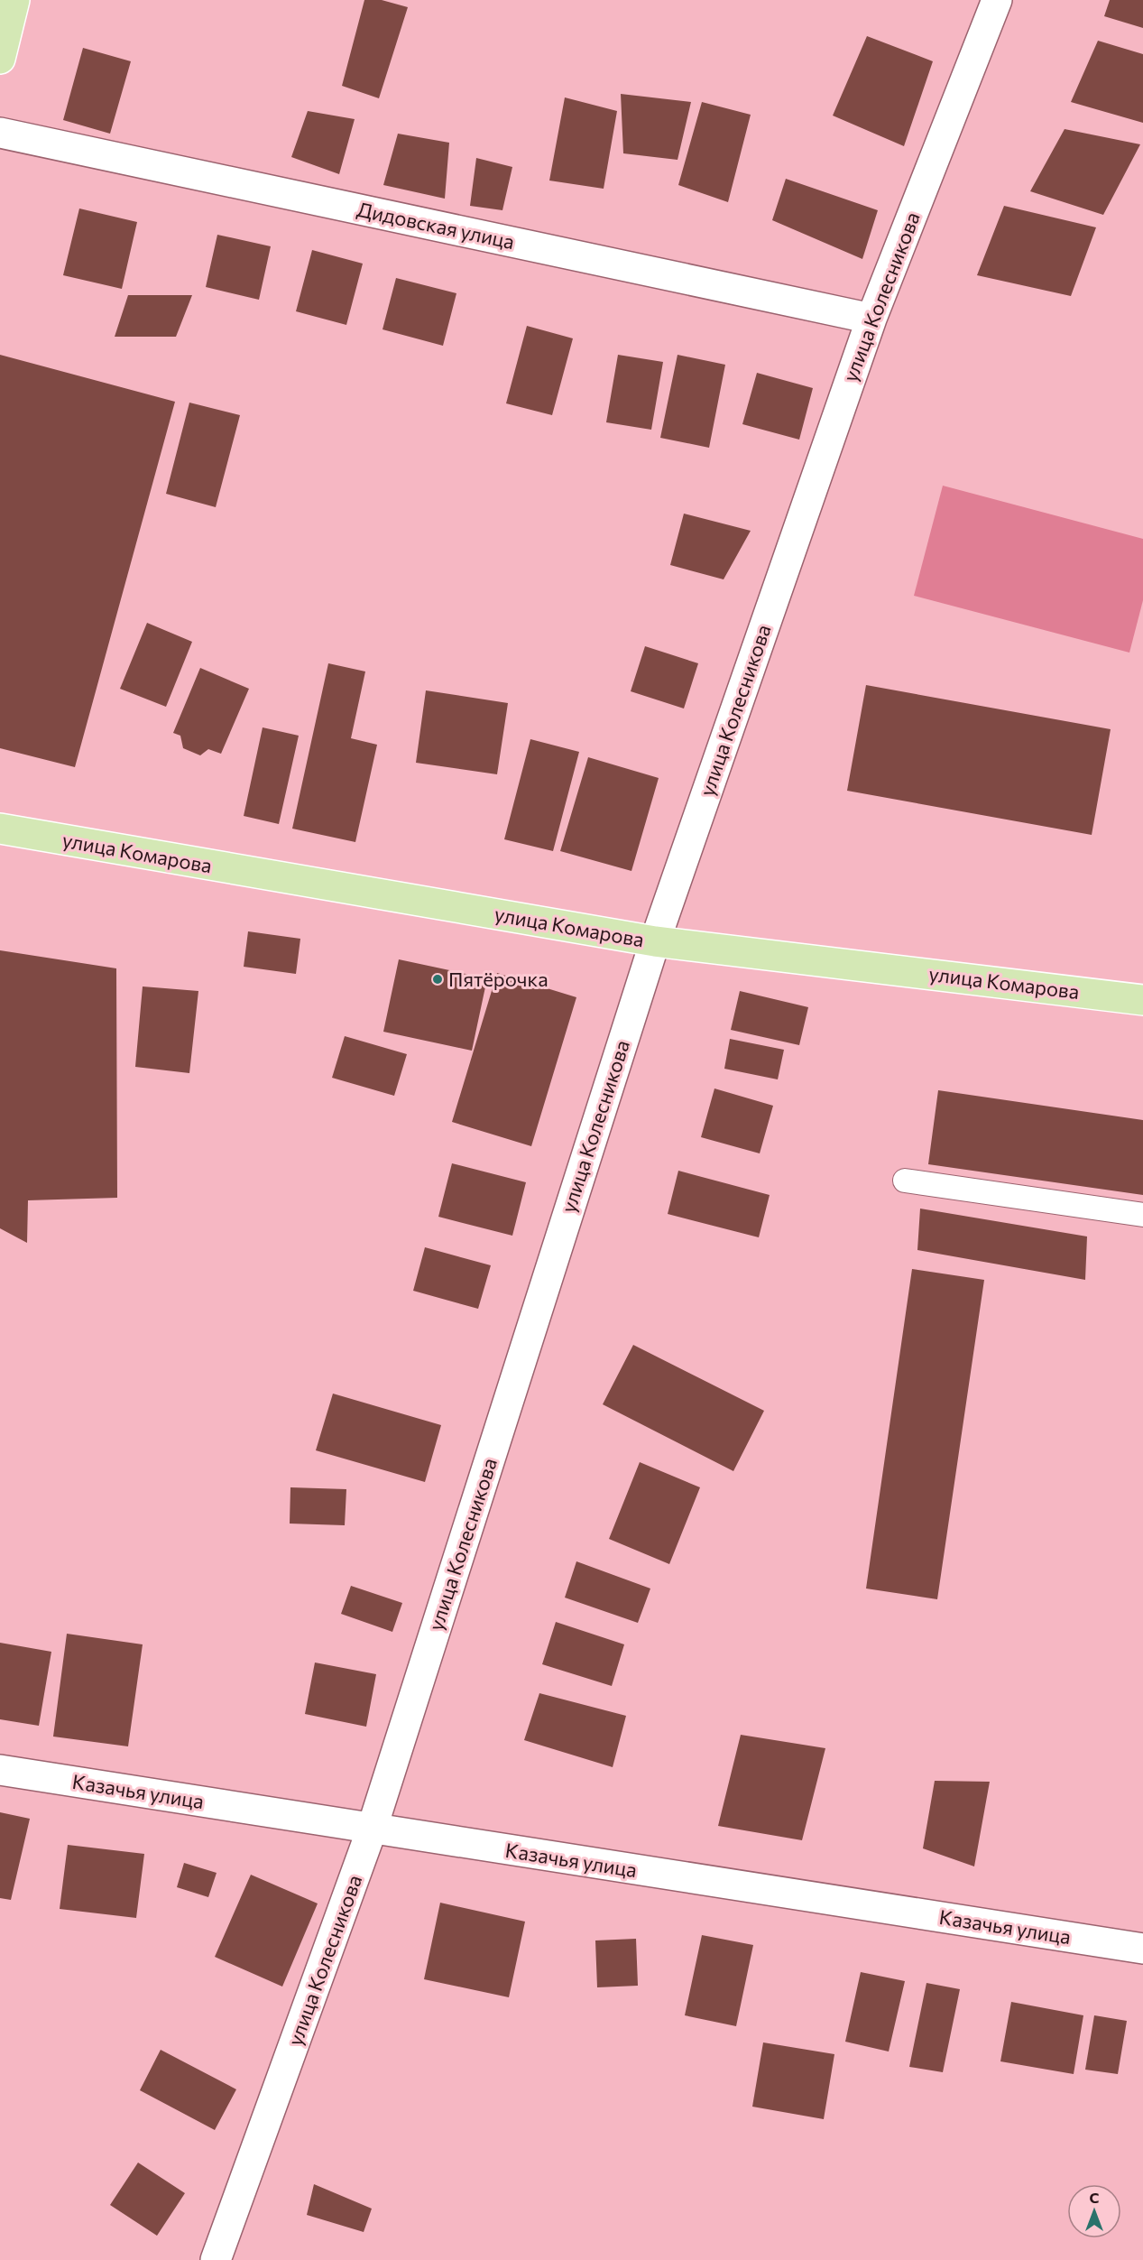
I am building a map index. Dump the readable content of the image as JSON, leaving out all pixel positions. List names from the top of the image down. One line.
{"streets":{"main road":["улица Комарова"],"street":["Дидовская улица","улица Колесникова","Казачья улица"]},"crossings":[["Дидовская улица","улица Колесникова"],["улица Колесникова","улица Комарова"],["улица Колесникова","Казачья улица"]],"places":["Пятёрочка"],"north":"top"}
